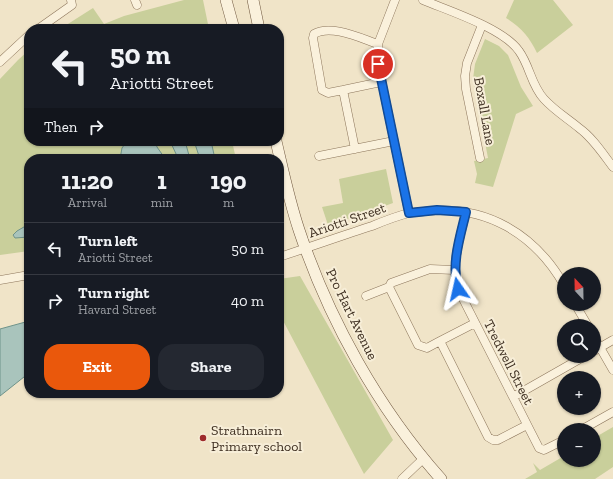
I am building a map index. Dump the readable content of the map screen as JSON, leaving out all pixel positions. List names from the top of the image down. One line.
{"streets":{"street":["Boxall Lane","Ariotti Street","Pro Hart Avenue","Tredwell Street"]},"crossings":[["Ariotti Street","Pro Hart Avenue"],["Ariotti Street","Tredwell Street"]],"places":["Strathnairn Primary school"],"north":"top","page":{"turn":["50 m","Ariotti Street"],"then":"Then","eta":["11:20","Arrival","1","min","190","m"],"list":[{"name":"Turn left","note":"Ariotti Street","value":"50 m"},{"name":"Turn right","note":"Havard Street","value":"40 m"}],"map_buttons":["+","−"],"buttons":["Exit","Share"]}}
